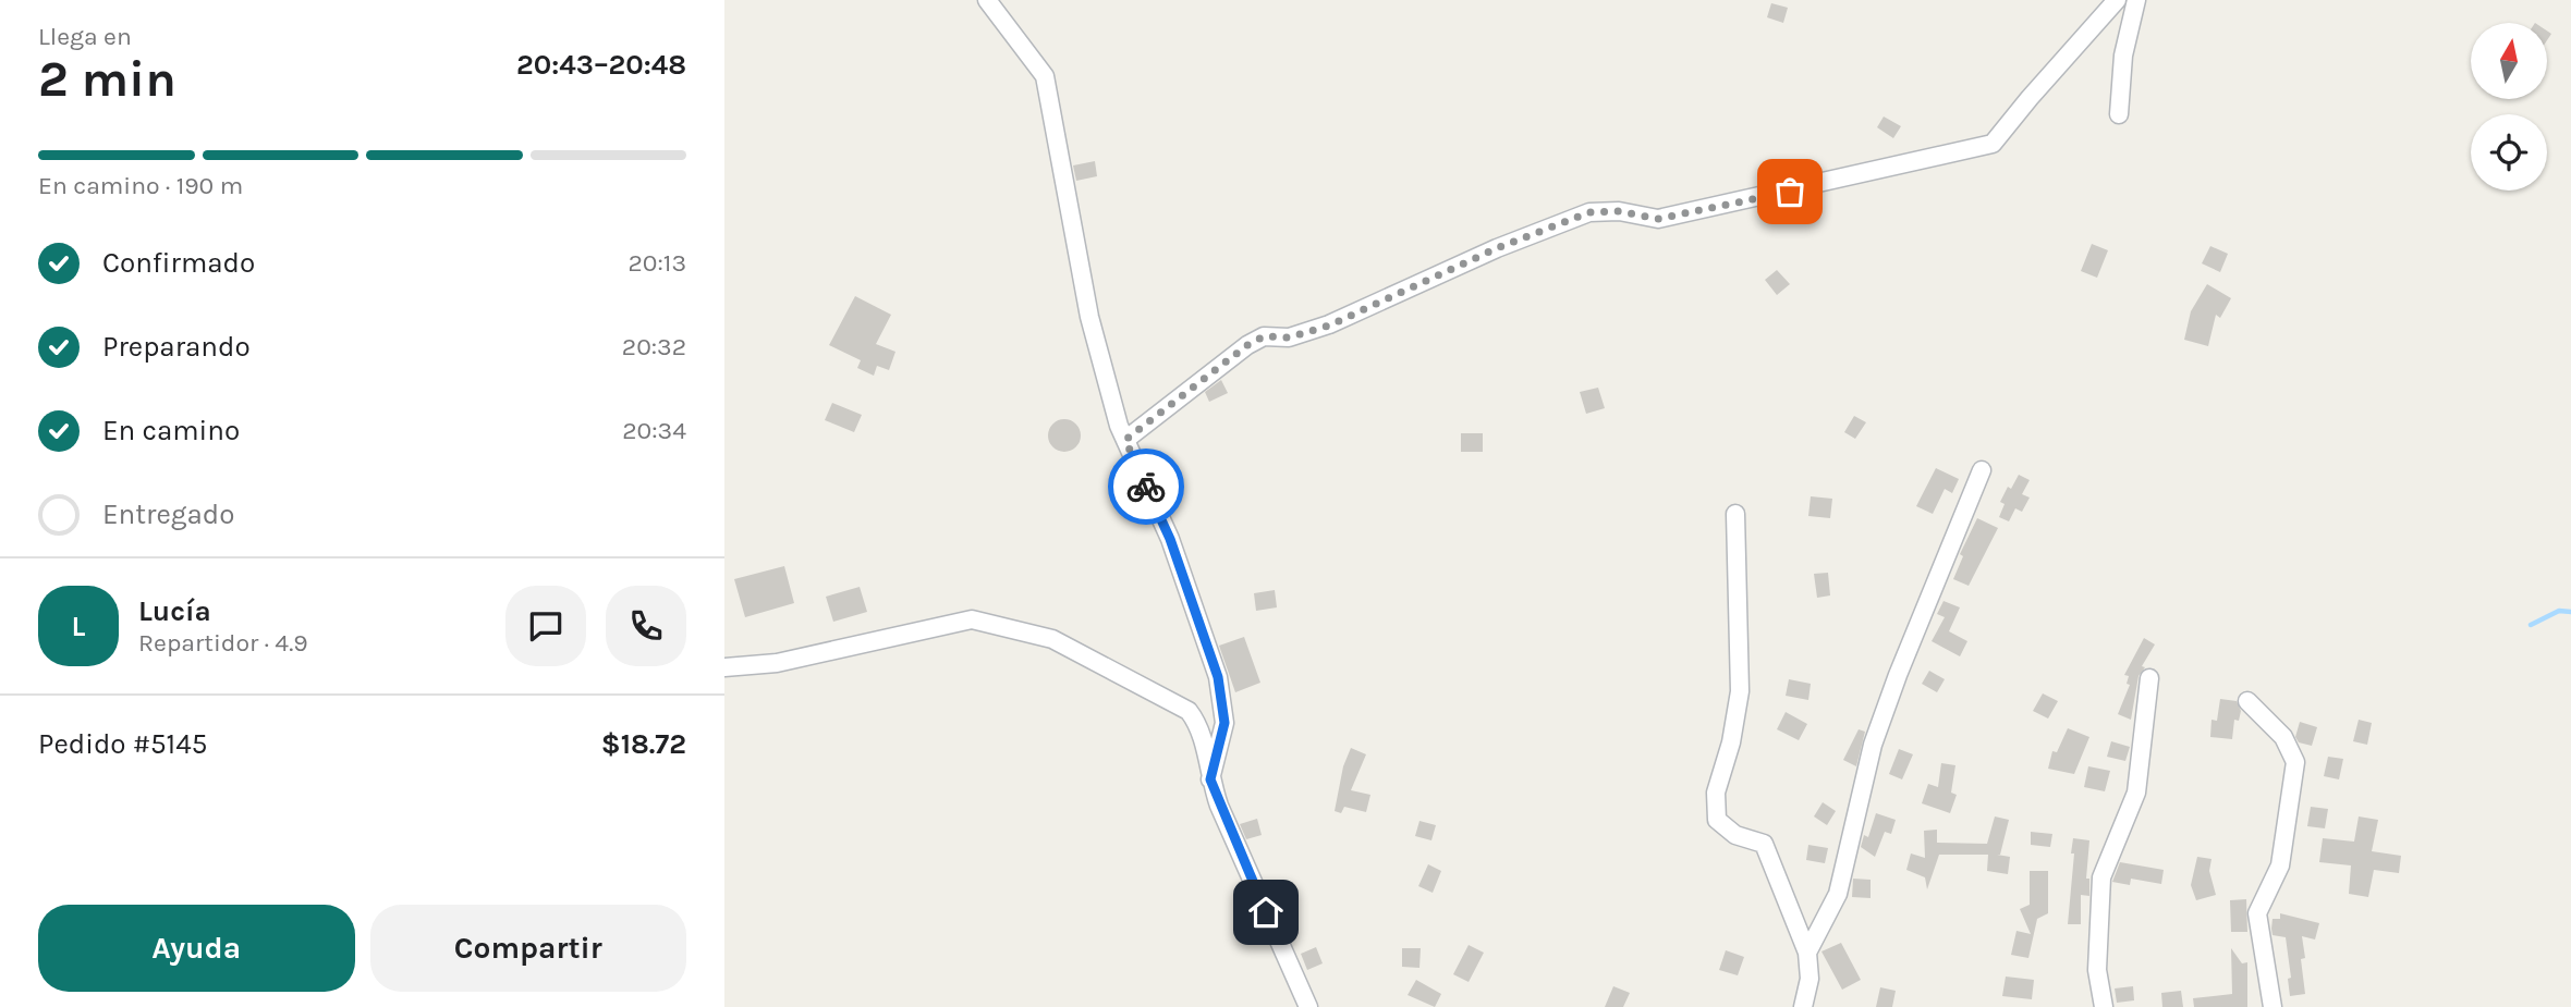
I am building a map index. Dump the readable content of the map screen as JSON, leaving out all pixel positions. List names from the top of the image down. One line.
{"north":"top","page":{"heading":["2 min","Llega en","20:43–20:48"],"panel":["Lucía","Repartidor · 4.9","Pedido #5145","$18.72"],"bar":"En camino · 190 m","list":[["Confirmado","20:13"],["Preparando","20:32"],["En camino","20:34"],"Entregado"],"round":"L","buttons":["Ayuda","Compartir"]}}
